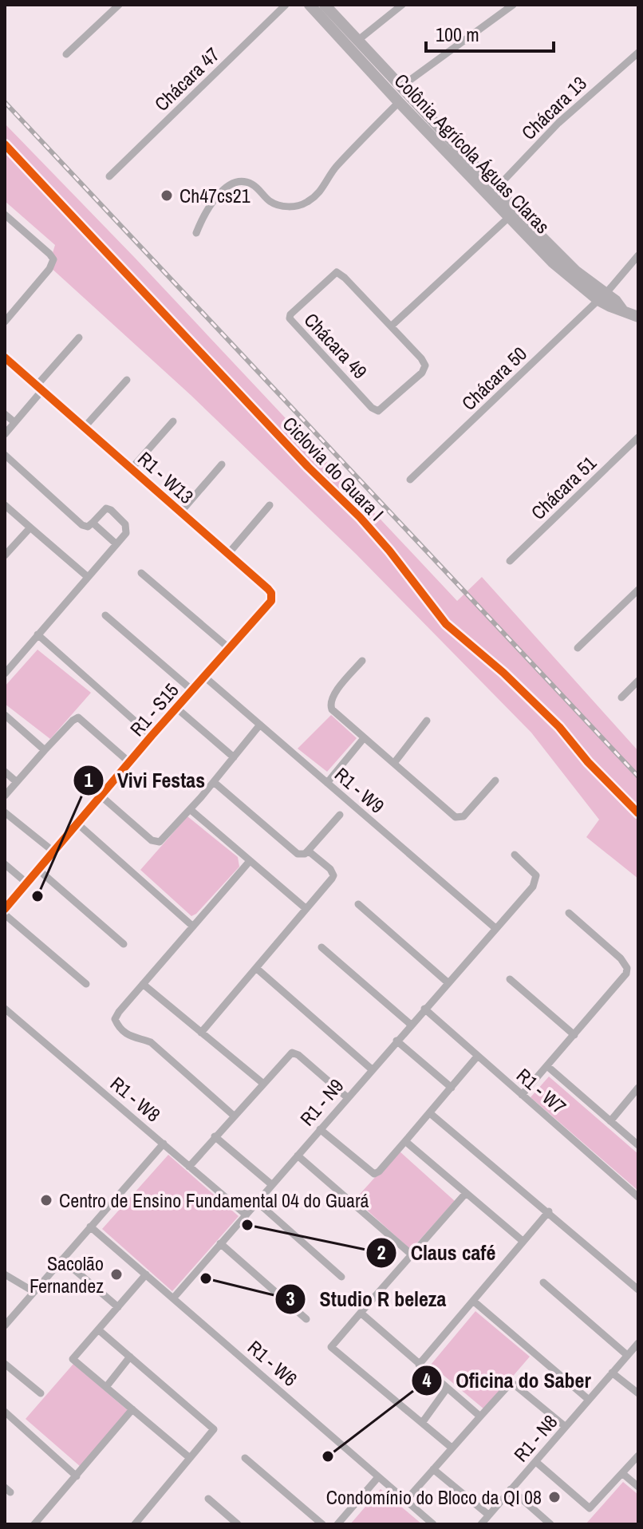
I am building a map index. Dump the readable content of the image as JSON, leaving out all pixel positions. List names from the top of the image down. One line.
{"streets":{"main road":["Colônia Agrícola Águas Claras"],"street":["Chácara 47","Chácara 13","Chácara 49","Chácara 50","R1 - W13","Chácara 51","R1 - S15","R1 - W9","R1 - W7","R1 - W8","R1 - N9","R1 - W6","R1 - N8"],"cycle path":["Ciclovia do Guara I"]},"crossings":[["Chácara 13","Colônia Agrícola Águas Claras"],["Colônia Agrícola Águas Claras","Chácara 50"],["R1 - W13","R1 - S15"],["R1 - S15","R1 - W9"],["R1 - W9","R1 - N9"],["R1 - W7","R1 - N9"],["R1 - W8","R1 - N9"],["R1 - N9","R1 - W6"]],"places":["Ch47cs21","Vivi Festas","Centro de Ensino Fundamental 04 do Guará","Claus café","Sacolão Fernandez","Studio R beleza","Oficina do Saber","Condomínio do Bloco da QI 08"],"scale_bar":"100 m"}
